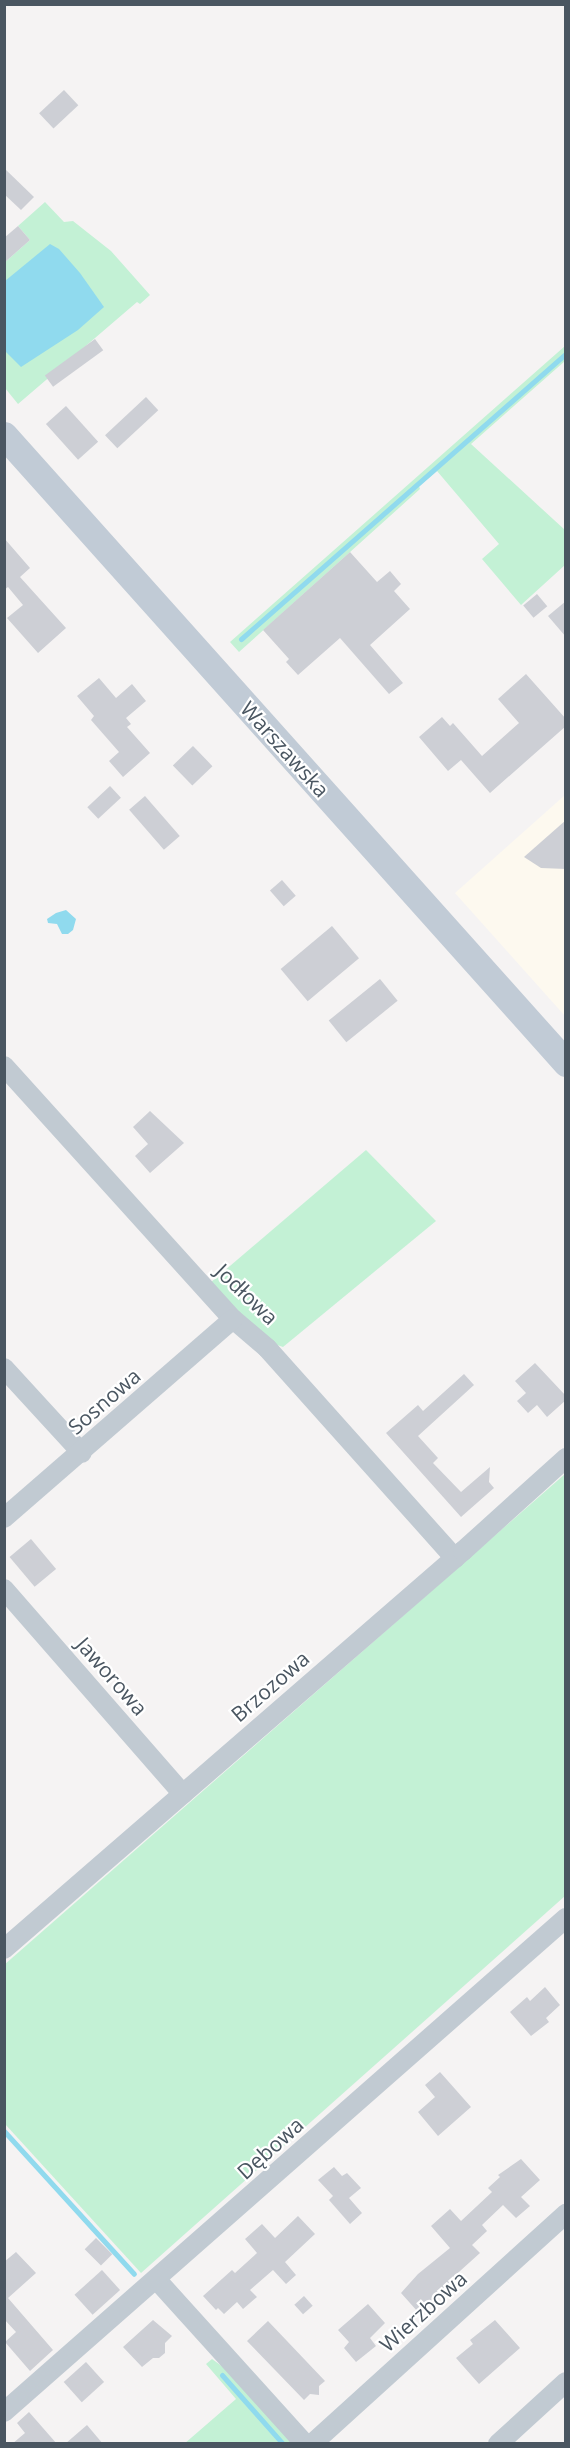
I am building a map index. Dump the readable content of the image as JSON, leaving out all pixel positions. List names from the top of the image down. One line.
{"streets":{"main road":["Warszawska"],"street":["Jodłowa","Sosnowa","Jaworowa","Brzozowa","Dębowa","Wierzbowa"]},"crossings":[["Jodłowa","Sosnowa"],["Jodłowa","Brzozowa"],["Jaworowa","Brzozowa"]]}
